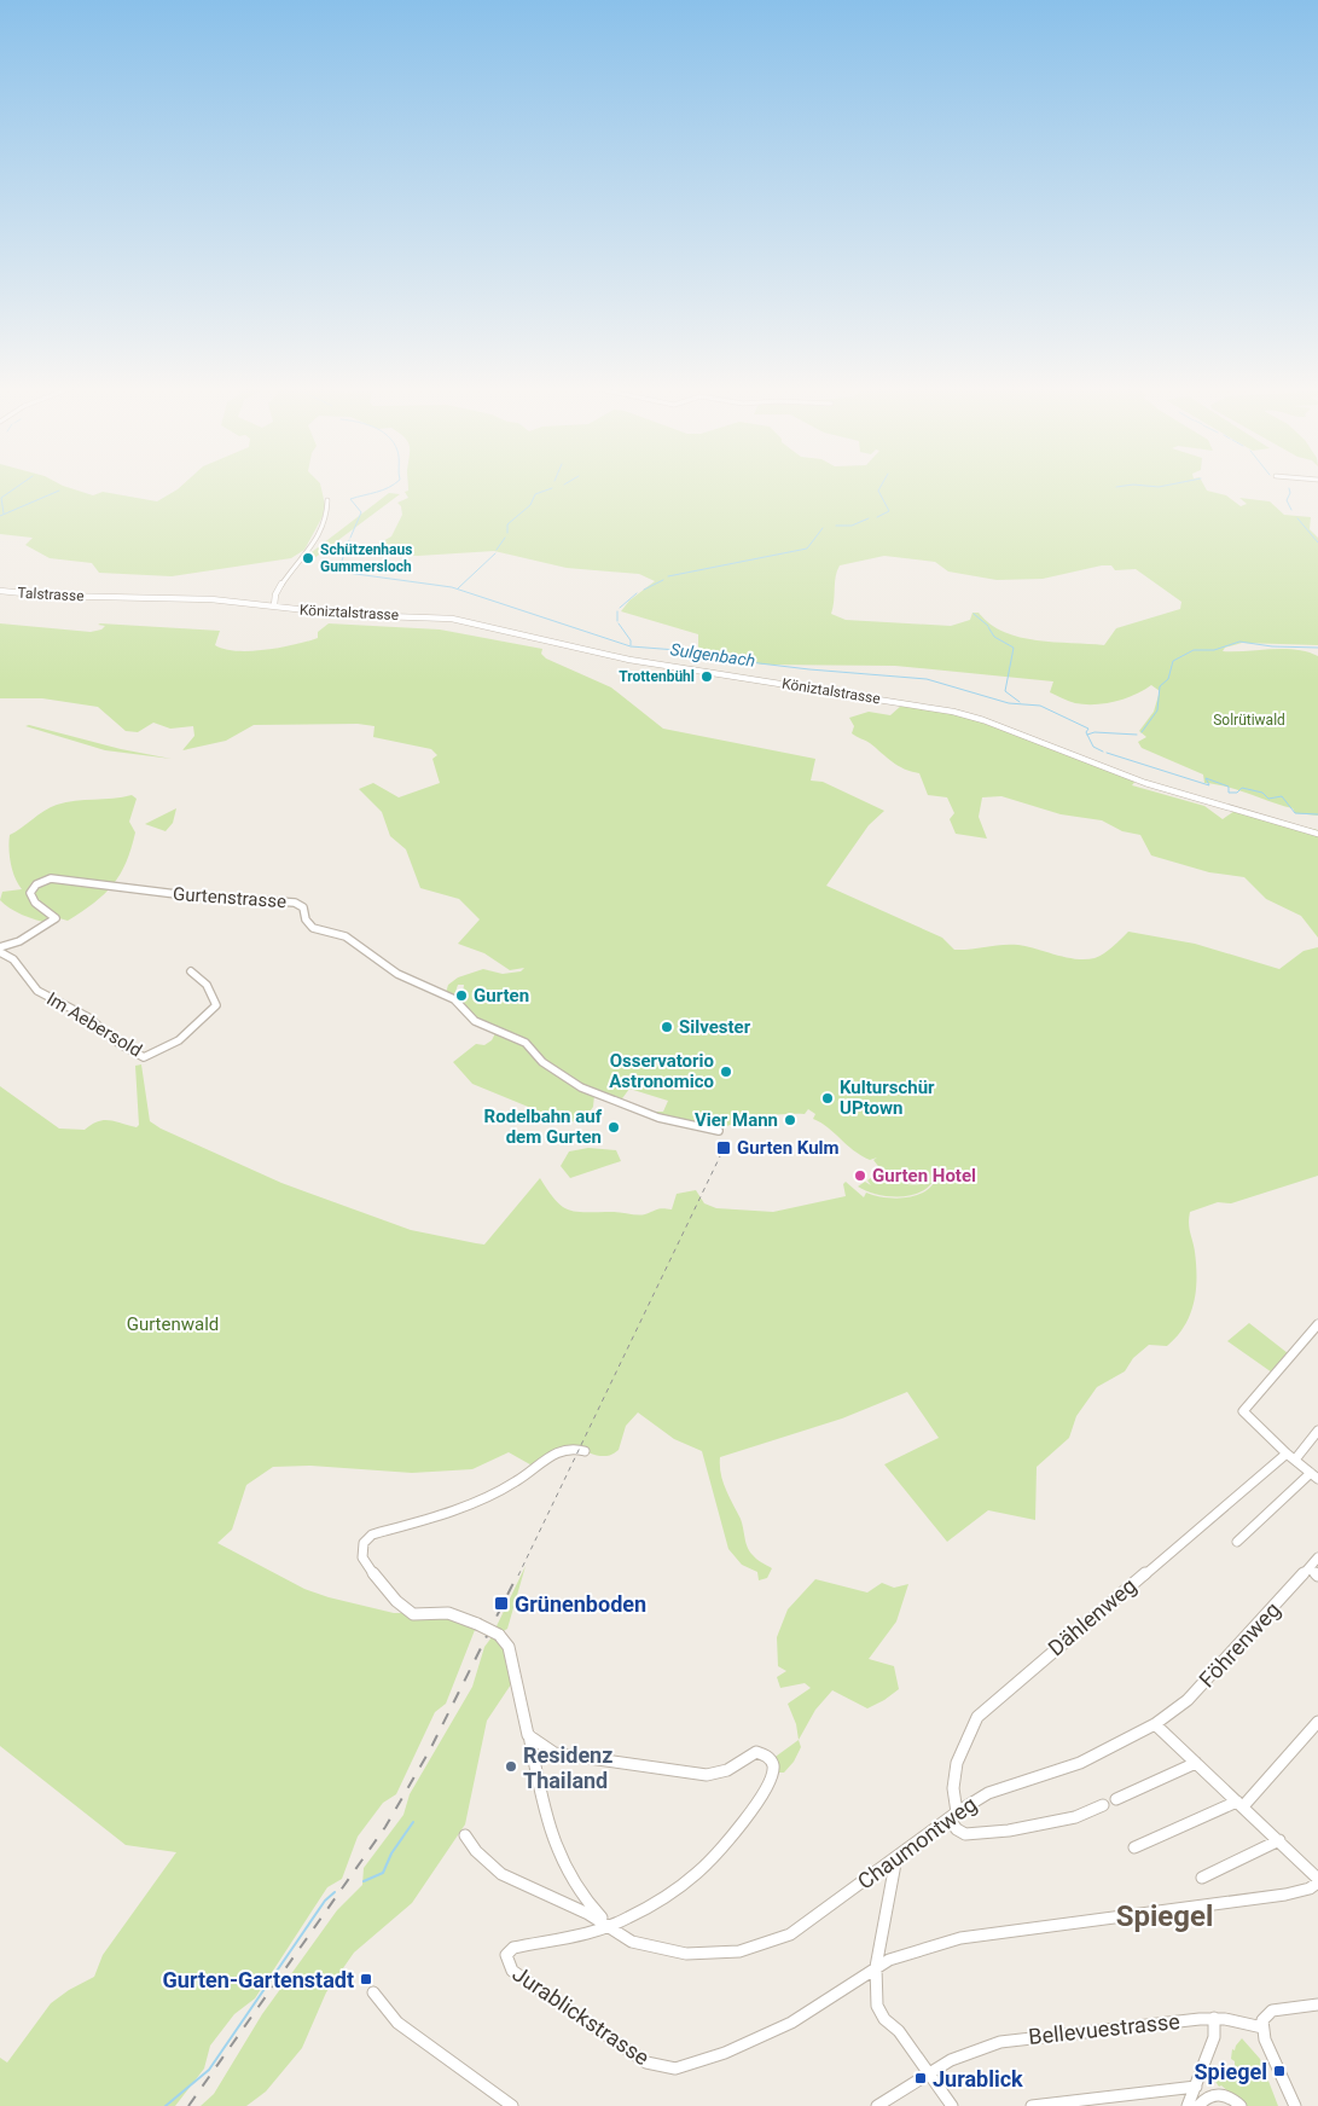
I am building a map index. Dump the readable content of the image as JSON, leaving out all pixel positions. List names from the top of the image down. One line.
{"streets":{"street":["Talstrasse","Köniztalstrasse","Gurtenstrasse","Im Aebersold","Dählenweg","Föhrenweg","Chaumontweg","Jurablickstrasse","Bellevuestrasse"]},"crossings":[["Talstrasse","Köniztalstrasse"],["Dählenweg","Chaumontweg"],["Föhrenweg","Chaumontweg"],["Chaumontweg","Jurablickstrasse"]],"districts":["Spiegel"],"water":["Sulgenbach"],"parks":["Solrütiwald","Gurtenwald"],"places":{"other":["Schützenhaus Gummersloch","Trottenbühl","Gurten","Silvester","Osservatorio Astronomico","Kulturschür UPtown","Vier Mann","Rodelbahn auf dem Gurten","Gurten Hotel","Residenz Thailand"],"transit":["Gurten Kulm","Grünenboden","Gurten-Gartenstadt","Spiegel","Jurablick"]}}
